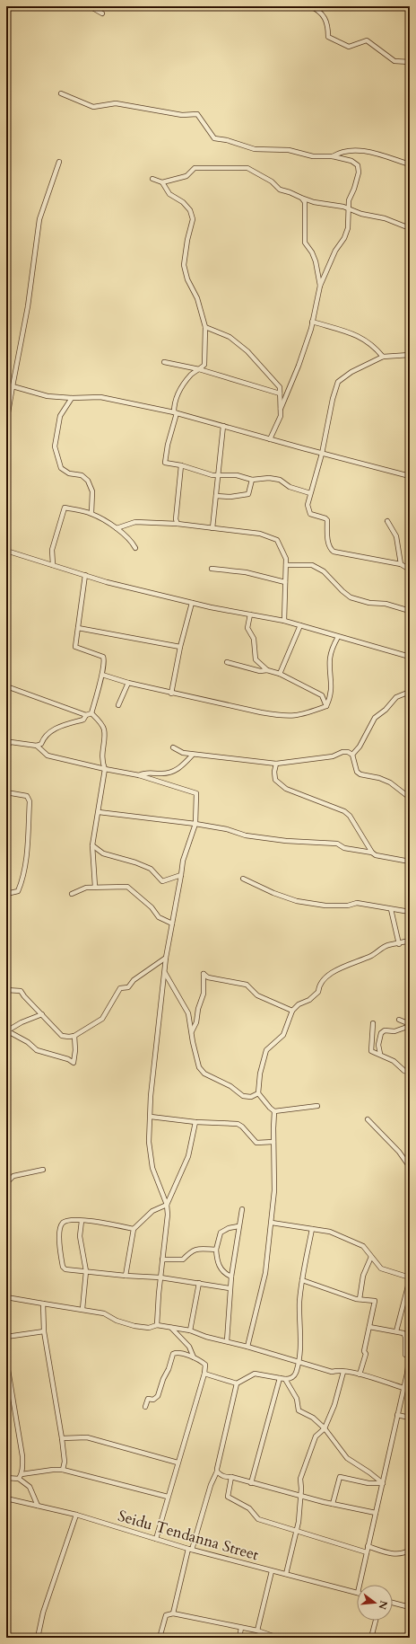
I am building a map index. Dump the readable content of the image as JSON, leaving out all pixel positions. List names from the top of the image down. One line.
{"streets":{"street":["Seidu Tendanna Street"]},"north":"right"}
